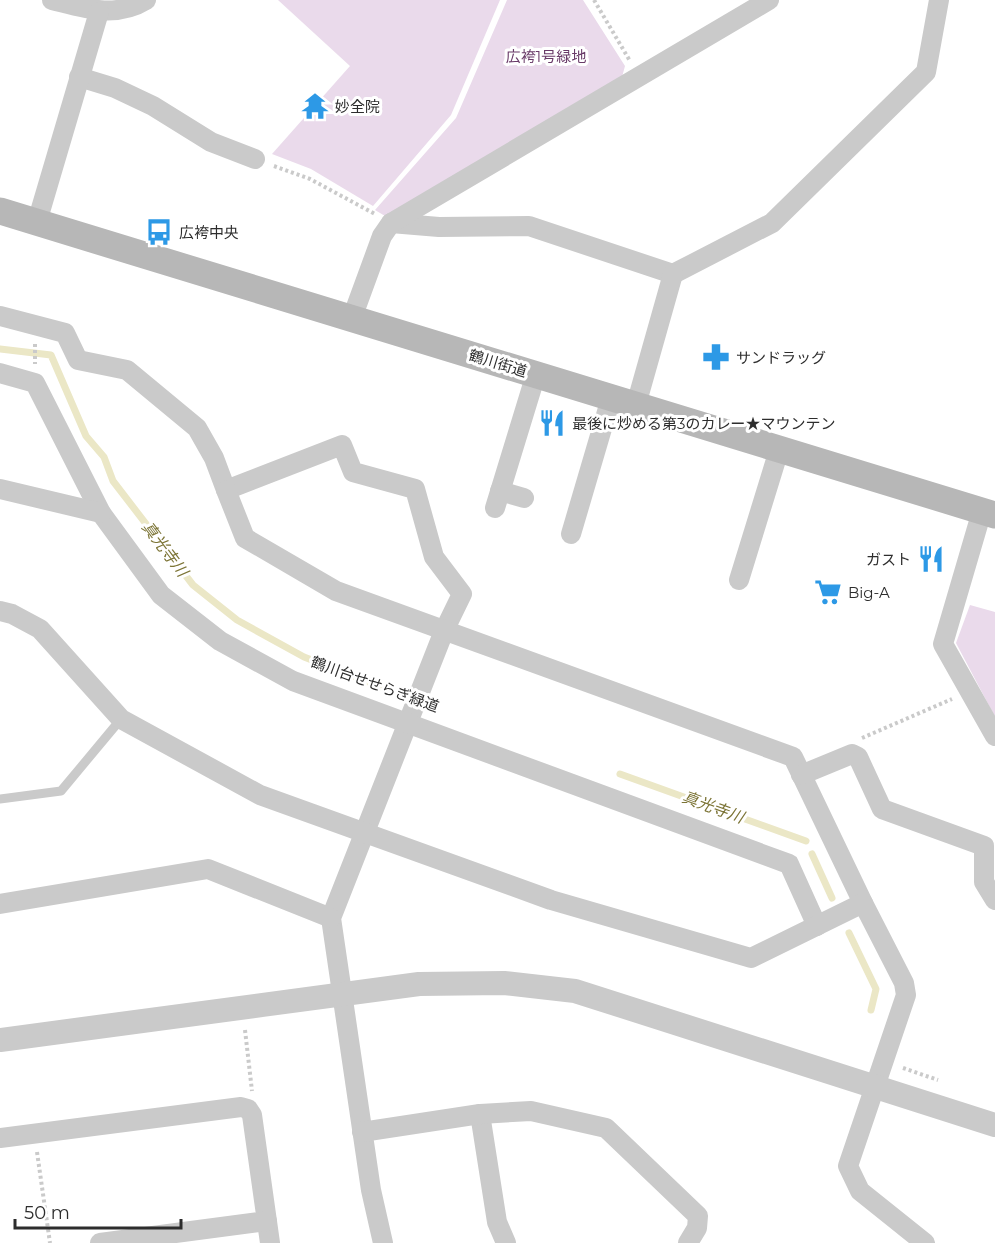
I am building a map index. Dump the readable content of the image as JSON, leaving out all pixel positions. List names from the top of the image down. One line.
{"streets":{"main road":["鶴川街道"]},"water":["真光寺川"],"parks":["広袴1号緑地"],"places":{"temple":["妙全院"],"bus stop":["広袴中央"],"pharmacy":["サンドラッグ"],"restaurant":["最後に炒める第3のカレー★マウンテン","ガスト"],"supermarket":["Big-A"]},"scale_bar":"50 m"}
